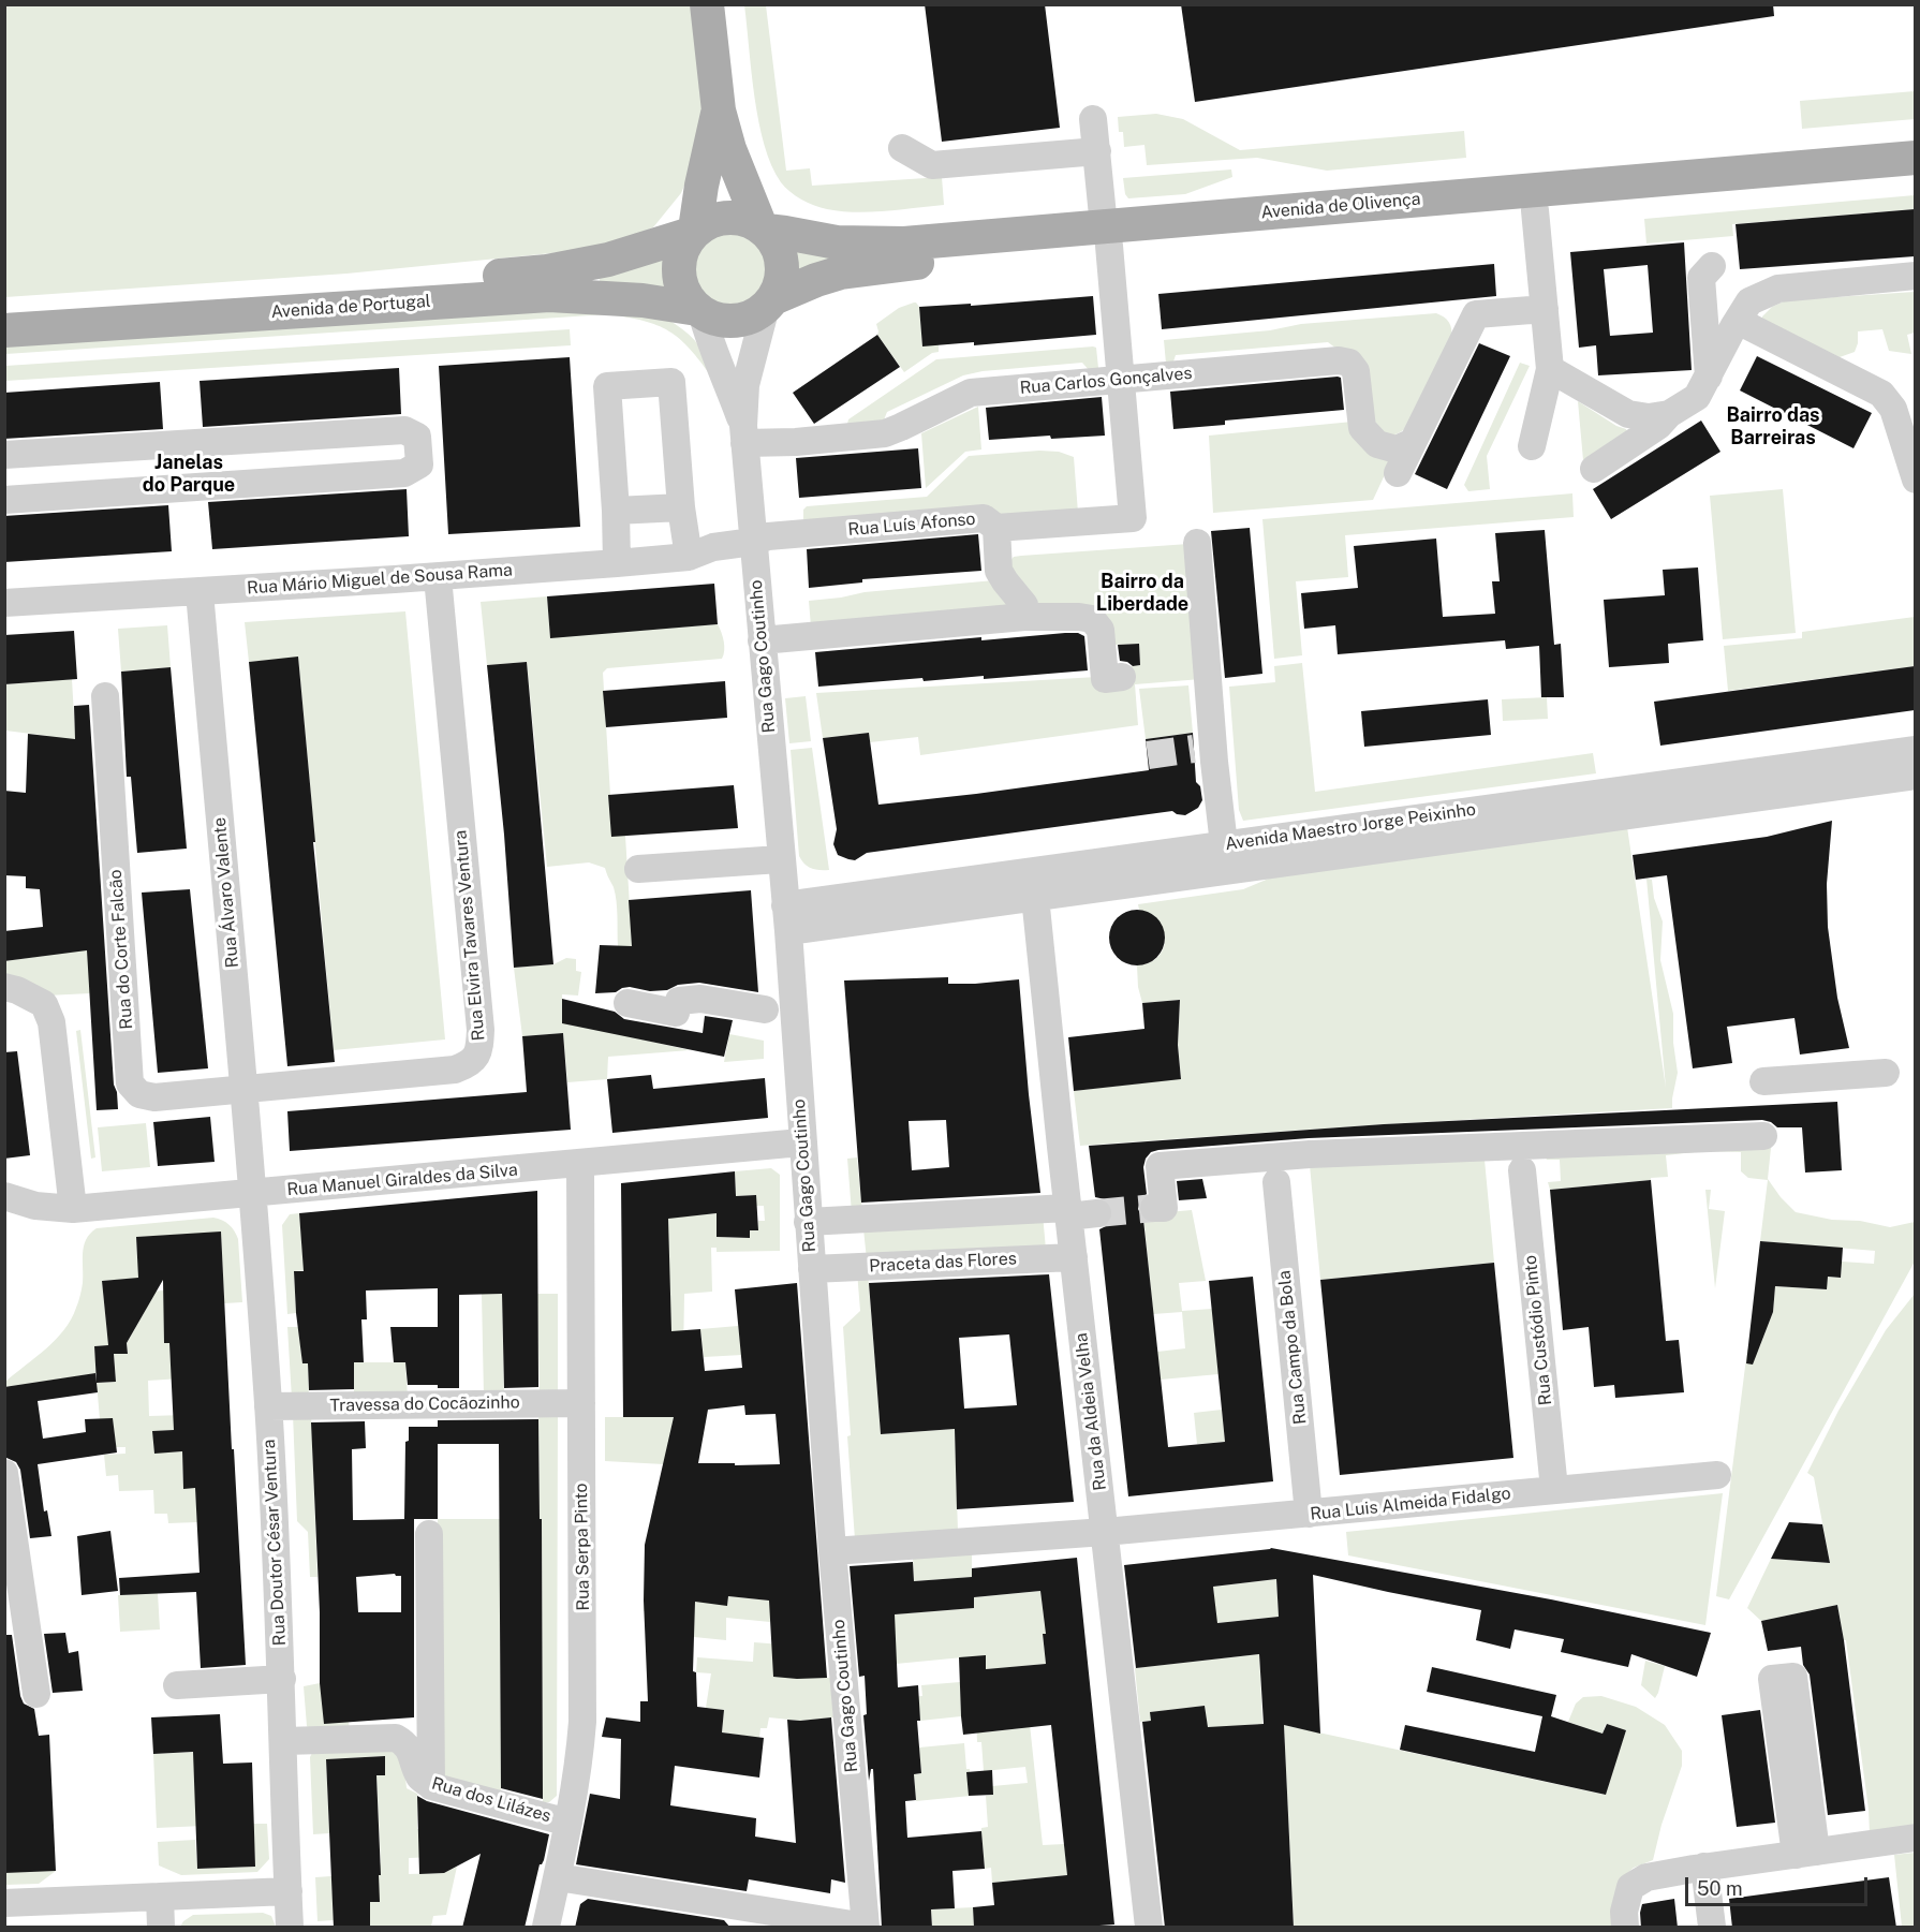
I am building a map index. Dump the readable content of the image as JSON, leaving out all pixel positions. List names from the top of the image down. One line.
{"streets":{"main road":["Avenida de Olivença","Avenida de Portugal"],"street":["Rua Carlos Gonçalves","Rua Luís Afonso","Rua Mário Miguel de Sousa Rama","Rua Gago Coutinho","Avenida Maestro Jorge Peixinho","Rua Álvaro Valente","Rua Elvira Tavares Ventura","Rua do Corte Falcão","Rua Manuel Giraldes da Silva","Praceta das Flores","Rua Custódio Pinto","Rua Campo da Bola","Travessa do Cocãozinho","Rua da Aldeia Velha","Rua Luis Almeida Fidalgo","Rua Doutor César Ventura","Rua Serpa Pinto","Rua dos Lilázes"]},"crossings":[["Avenida de Olivença","Avenida de Portugal"],["Avenida de Olivença","Rua Gago Coutinho"],["Avenida de Portugal","Rua Gago Coutinho"],["Rua Carlos Gonçalves","Rua Luís Afonso"],["Rua Carlos Gonçalves","Rua Gago Coutinho"],["Rua Luís Afonso","Rua Mário Miguel de Sousa Rama"],["Rua Luís Afonso","Rua Gago Coutinho"],["Rua Mário Miguel de Sousa Rama","Rua Gago Coutinho"],["Rua Mário Miguel de Sousa Rama","Rua Álvaro Valente"],["Rua Mário Miguel de Sousa Rama","Rua Elvira Tavares Ventura"],["Rua Gago Coutinho","Avenida Maestro Jorge Peixinho"],["Rua Gago Coutinho","Rua Manuel Giraldes da Silva"],["Rua Gago Coutinho","Praceta das Flores"],["Rua Gago Coutinho","Rua Luis Almeida Fidalgo"],["Avenida Maestro Jorge Peixinho","Rua da Aldeia Velha"],["Rua Álvaro Valente","Rua Elvira Tavares Ventura"],["Rua Álvaro Valente","Rua do Corte Falcão"],["Rua Álvaro Valente","Rua Manuel Giraldes da Silva"],["Rua Álvaro Valente","Rua Doutor César Ventura"],["Rua Elvira Tavares Ventura","Rua do Corte Falcão"],["Rua Manuel Giraldes da Silva","Rua Doutor César Ventura"],["Rua Manuel Giraldes da Silva","Rua Serpa Pinto"],["Praceta das Flores","Rua da Aldeia Velha"],["Rua Custódio Pinto","Rua Luis Almeida Fidalgo"],["Rua Campo da Bola","Rua Luis Almeida Fidalgo"],["Travessa do Cocãozinho","Rua Doutor César Ventura"],["Travessa do Cocãozinho","Rua Serpa Pinto"],["Rua da Aldeia Velha","Rua Luis Almeida Fidalgo"],["Rua Doutor César Ventura","Rua dos Lilázes"],["Rua Serpa Pinto","Rua dos Lilázes"]],"districts":["Bairro das Barreiras","Janelas do Parque","Bairro da Liberdade"],"scale_bar":"50 m"}
